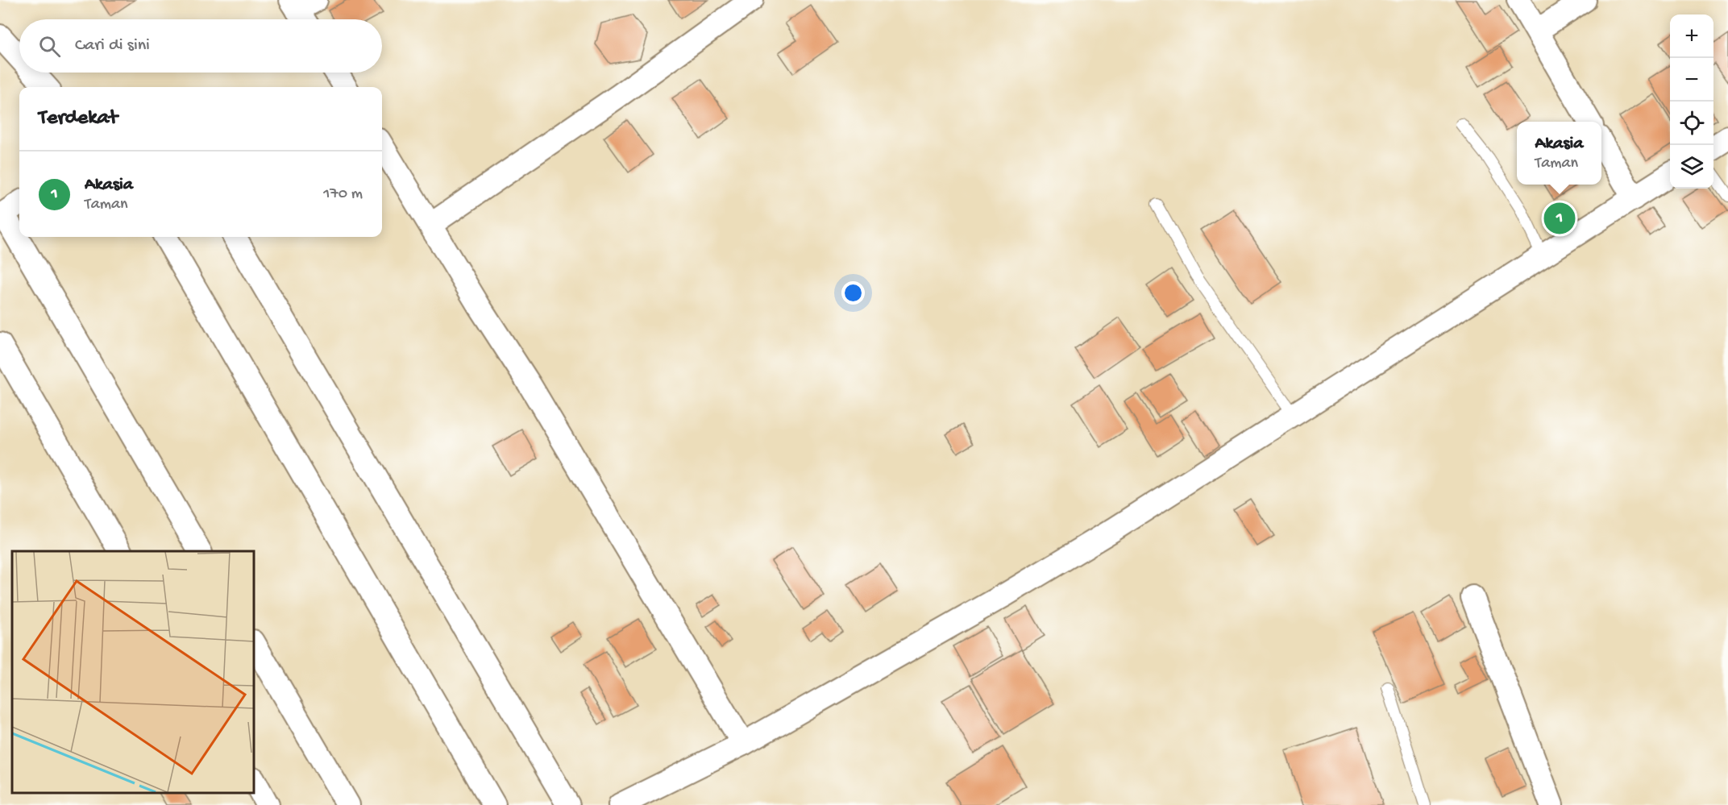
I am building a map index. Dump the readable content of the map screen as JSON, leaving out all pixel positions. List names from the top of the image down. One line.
{"page":{"map_buttons":["+","−"],"search":"Cari di sini","heading":"Terdekat","popup":["Akasia","Taman"],"list":[{"mark":"1","name":"Akasia","note":"Taman","value":"170 m"}],"pins":"1"}}
